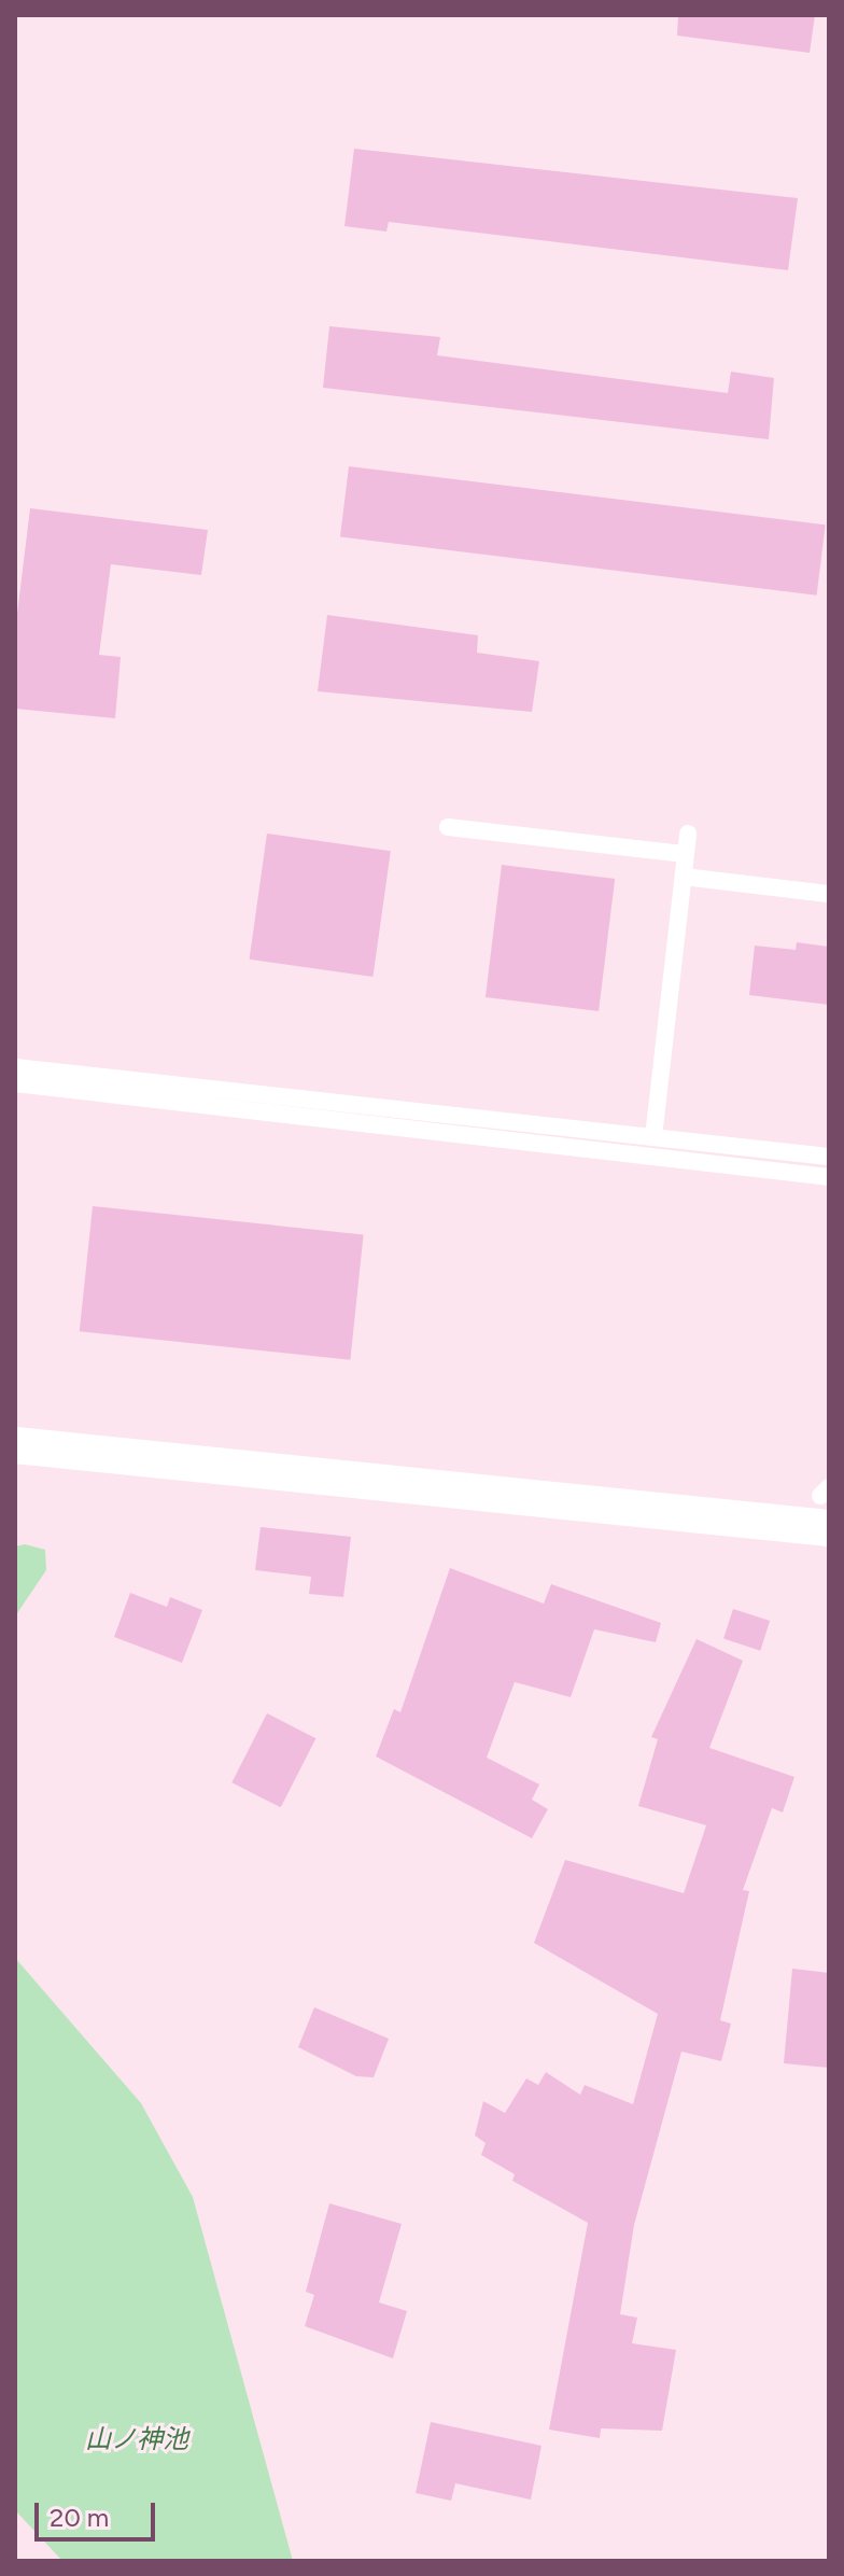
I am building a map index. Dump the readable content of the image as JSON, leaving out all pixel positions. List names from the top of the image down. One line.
{"water":["山ノ神池"],"scale_bar":"20 m"}
